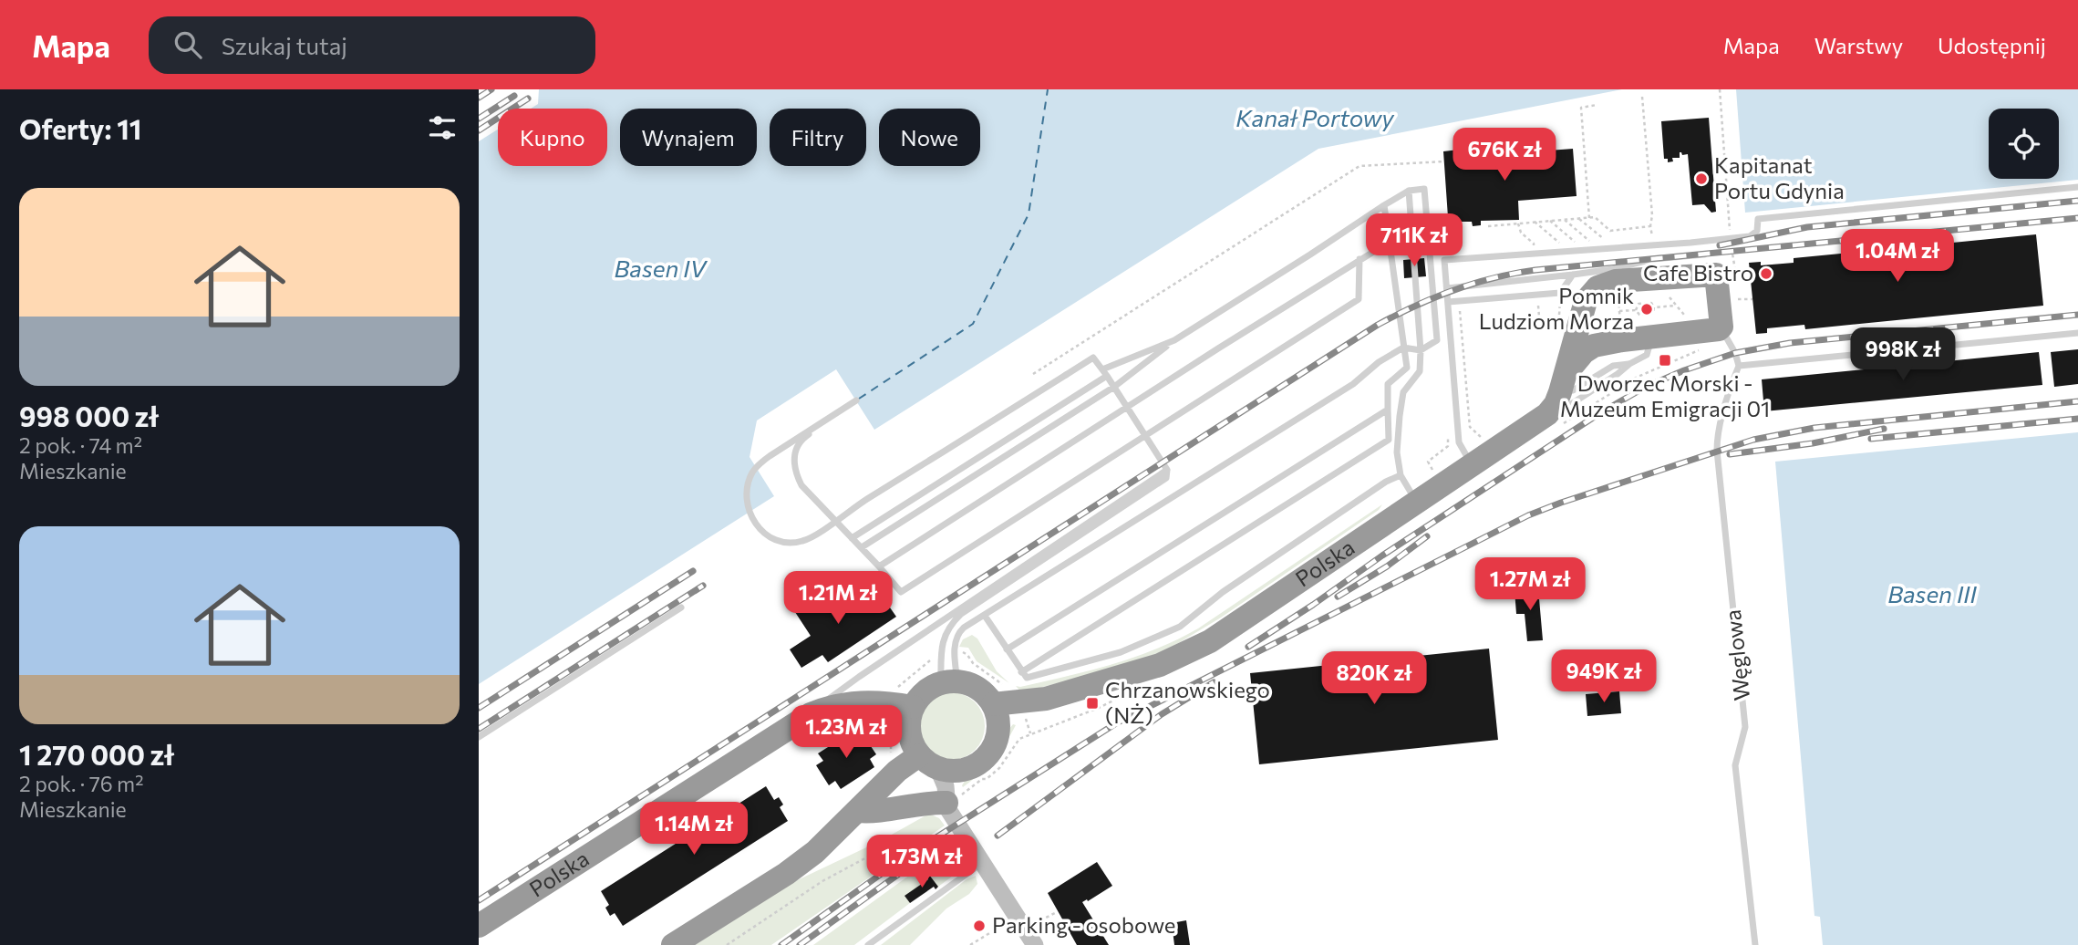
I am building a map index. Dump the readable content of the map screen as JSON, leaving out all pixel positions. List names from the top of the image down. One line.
{"streets":{"highway":["Polska"],"lane":["Węglowa"]},"water":["Kanał Portowy","Basen IV","Basen III"],"places":{"other":["Kapitanat Portu Gdynia","Cafe Bistro","Pomnik Ludziom Morza","Parking - osobowe"],"transit":["Dworzec Morski - Muzeum Emigracji 01","Chrzanowskiego (NŻ)"]},"page":{"header":"Mapa","search":"Szukaj tutaj","nav":["Mapa","Warstwy","Udostępnij"],"heading":"Oferty: 11","chip":["Kupno","Wynajem","Filtry","Nowe"],"price":["676K zł","711K zł","1.04M zł","998K zł","1.27M zł","1.21M zł","949K zł","820K zł","1.23M zł","1.14M zł","1.73M zł"],"list":[{"name":"998 000 zł","note":"2 pok. · 74 m² · Mieszkanie"},{"name":"1 270 000 zł","note":"2 pok. · 76 m² · Mieszkanie"}]}}
